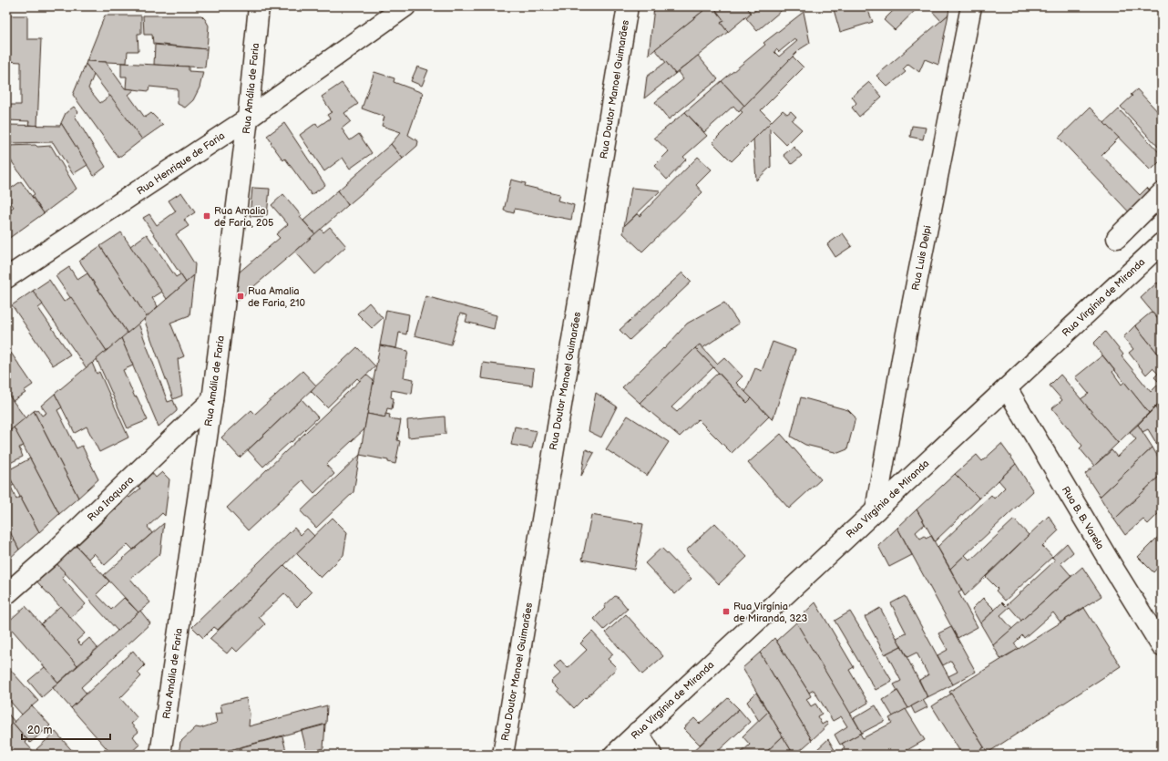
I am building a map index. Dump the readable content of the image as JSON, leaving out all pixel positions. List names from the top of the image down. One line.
{"streets":{"street":["Rua Amália de Faria","Rua Doutor Manoel Guimarães","Rua Henrique de Faria","Rua Luis Delpi","Rua Virgínia de Miranda","Rua Iraquara","Rua B. B. Varela"]},"crossings":[["Rua Amália de Faria","Rua Henrique de Faria"],["Rua Amália de Faria","Rua Iraquara"],["Rua Luis Delpi","Rua Virgínia de Miranda"],["Rua Virgínia de Miranda","Rua B. B. Varela"]],"places":{"transit":["Rua Amalia de Faria, 205","Rua Amalia de Faria, 210","Rua Virgínia de Miranda, 323"]},"scale_bar":"20 m"}
